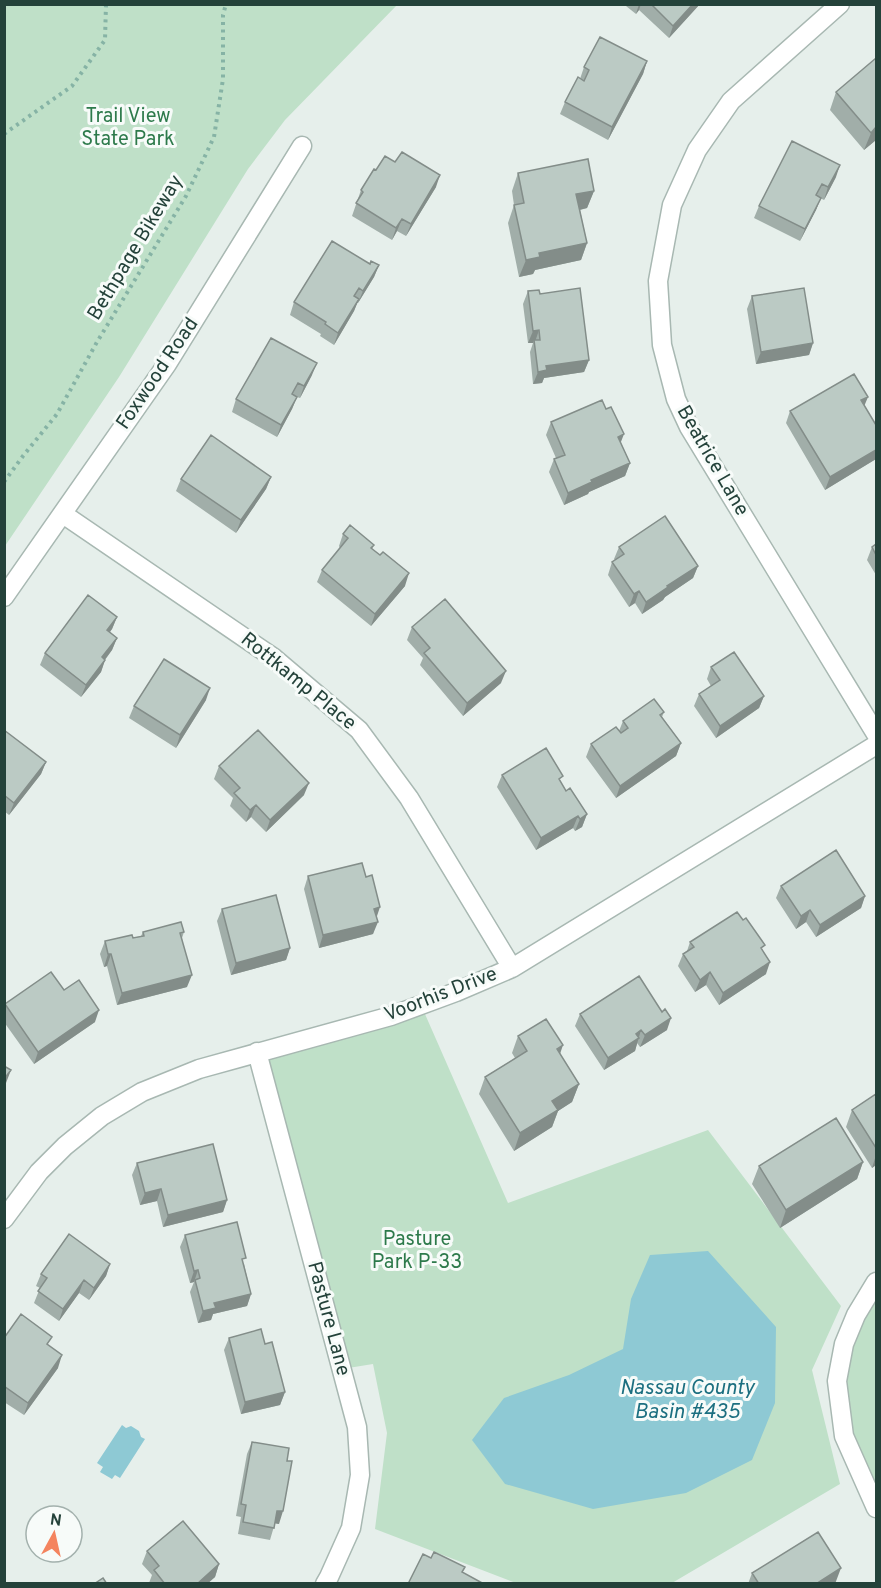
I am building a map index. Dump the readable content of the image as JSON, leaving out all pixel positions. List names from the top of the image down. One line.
{"streets":{"street":["Foxwood Road","Beatrice Lane","Rottkamp Place","Voorhis Drive","Pasture Lane"],"path":["Bethpage Bikeway"]},"crossings":[["Foxwood Road","Rottkamp Place"],["Rottkamp Place","Voorhis Drive"],["Voorhis Drive","Pasture Lane"]],"water":["Nassau County Basin #435"],"parks":["Trail View State Park","Pasture Park P-33"],"north":"top"}
